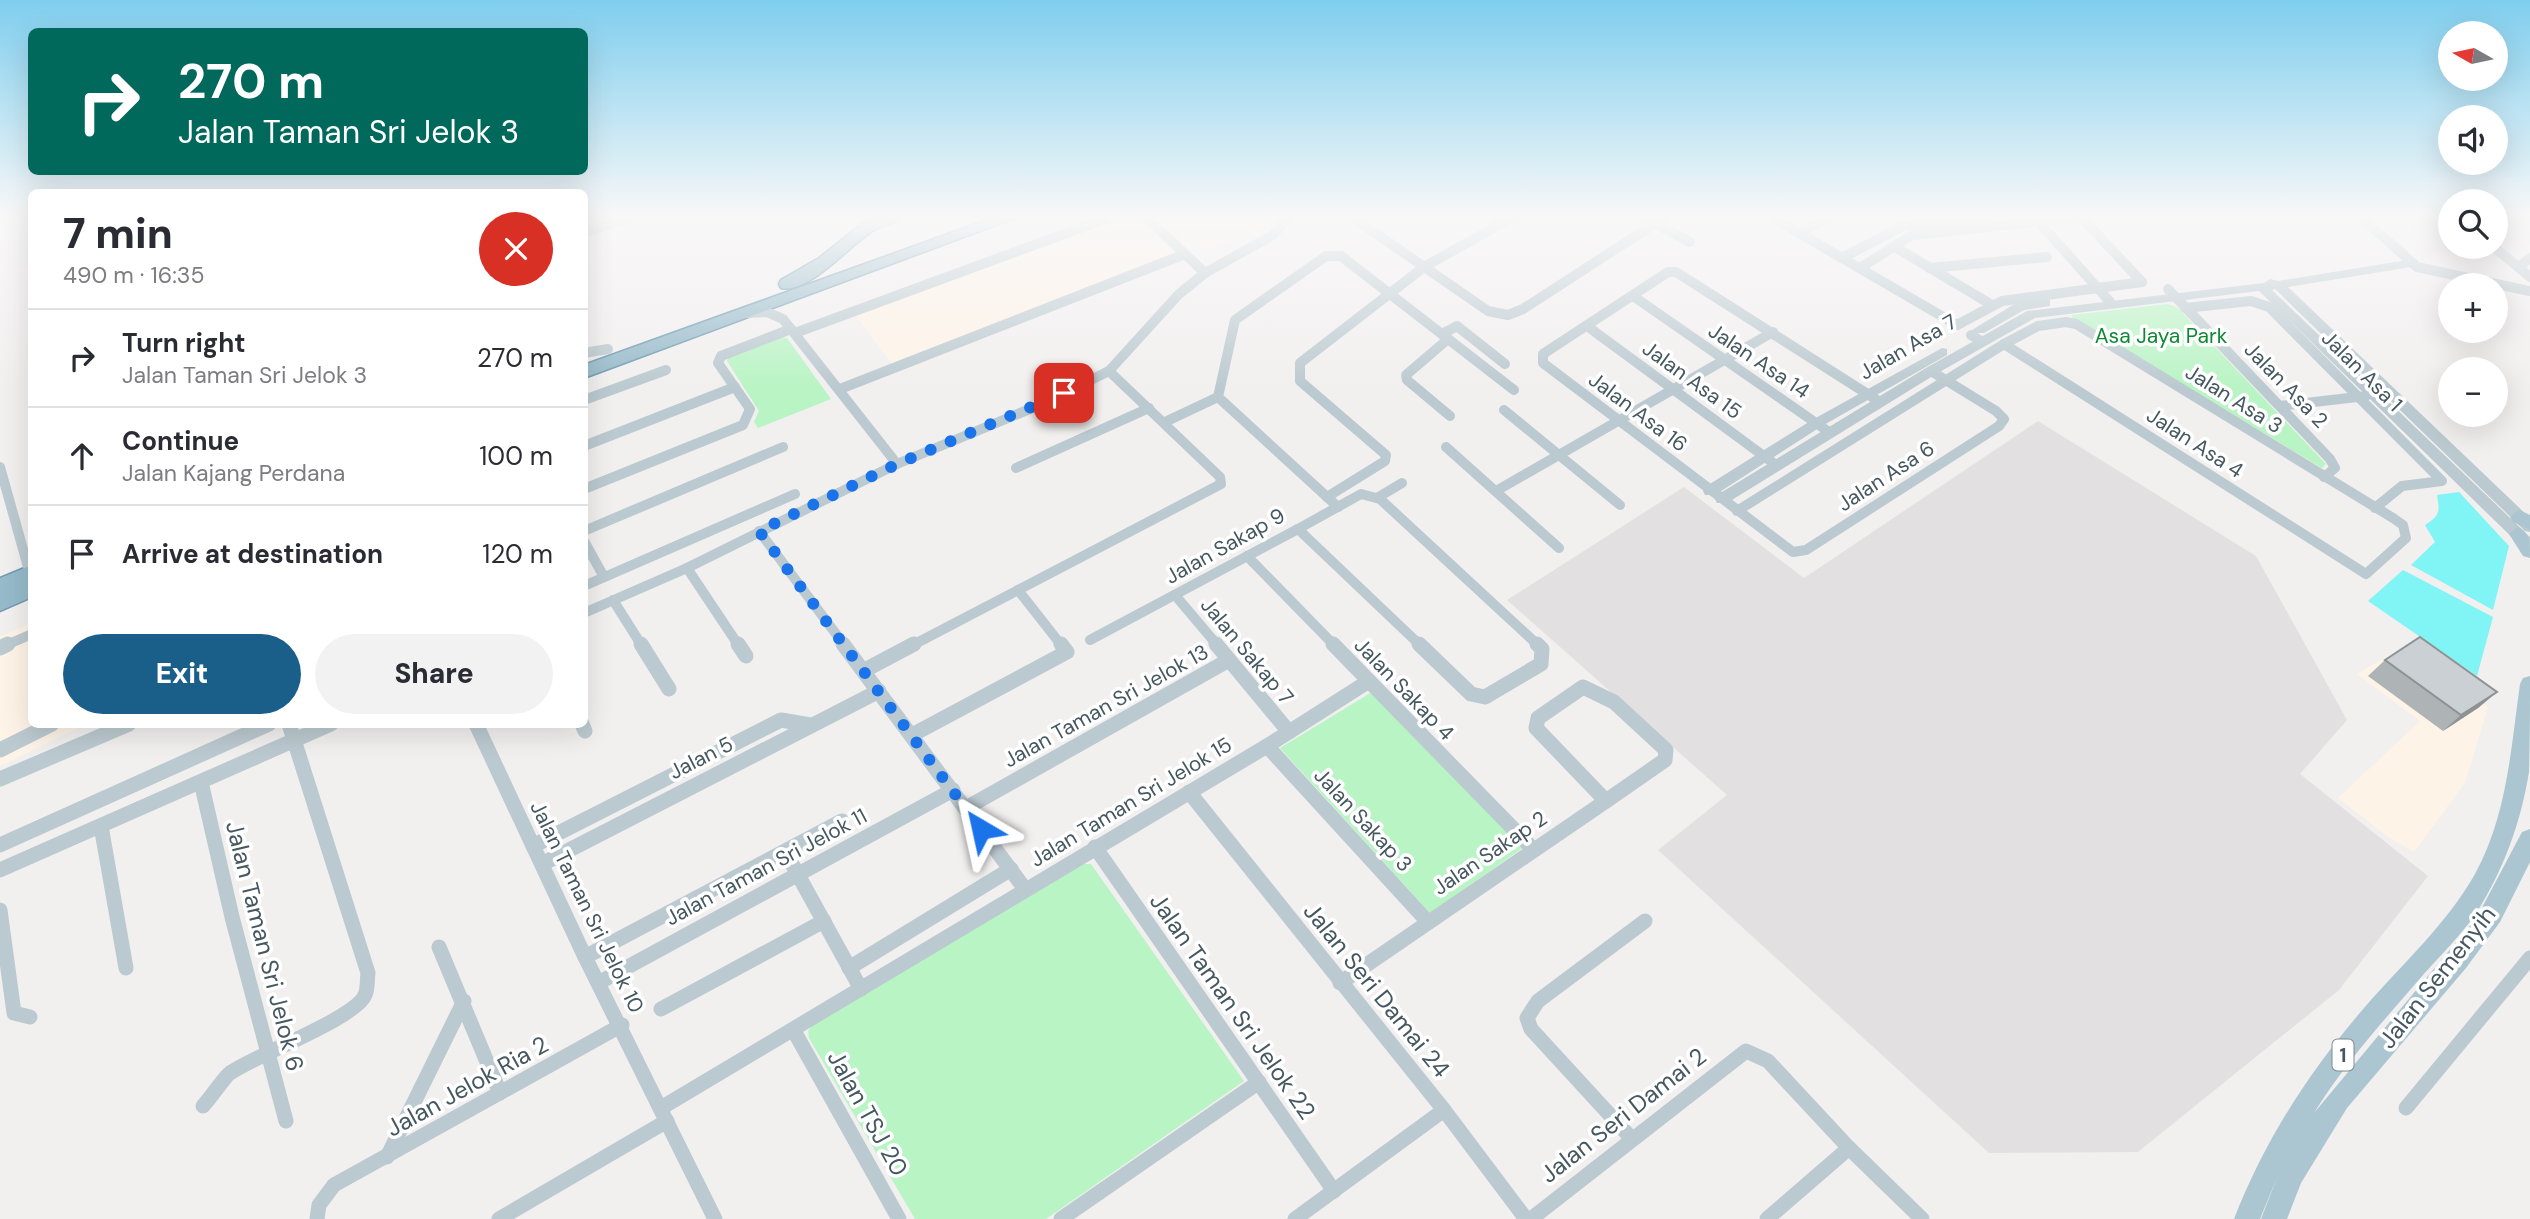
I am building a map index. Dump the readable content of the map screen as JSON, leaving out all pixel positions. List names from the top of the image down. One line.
{"streets":{"main road":["Jalan Semenyih","1"],"street":["Jalan Asa 7","Jalan Asa 14","Jalan Asa 1","Jalan Asa 15","Jalan Asa 2","Jalan Asa 3","Jalan Asa 16","Jalan Asa 4","Jalan Asa 6","Jalan Sakap 9","Jalan Sakap 7","Jalan Sakap 4","Jalan Taman Sri Jelok 13","Jalan 5","Jalan Taman Sri Jelok 15","Jalan Sakap 3","Jalan Sakap 2","Jalan Taman Sri Jelok 11","Jalan Taman Sri Jelok 10","Jalan Taman Sri Jelok 6","Jalan Seri Damai 24","Jalan Taman Sri Jelok 22","Jalan Jelok Ria 2","Jalan TSJ 20","Jalan Seri Damai 2"]},"crossings":[["Jalan Asa 7","Jalan Asa 14"],["Jalan Asa 7","Jalan Asa 15"],["Jalan Asa 7","Jalan Asa 2"],["Jalan Asa 7","Jalan Asa 3"],["Jalan Asa 7","Jalan Asa 16"],["Jalan Asa 15","Jalan Asa 16"],["Jalan Asa 2","Jalan Asa 3"],["Jalan Asa 3","Jalan Asa 4"],["Jalan Asa 16","Jalan Asa 6"],["Jalan Sakap 9","Jalan Sakap 7"],["Jalan Sakap 9","Jalan Sakap 4"],["Jalan Sakap 7","Jalan Taman Sri Jelok 13"],["Jalan Sakap 7","Jalan Taman Sri Jelok 15"],["Jalan Sakap 4","Jalan Taman Sri Jelok 15"],["Jalan Sakap 4","Jalan Sakap 2"],["Jalan 5","Jalan Taman Sri Jelok 10"],["Jalan Taman Sri Jelok 15","Jalan Sakap 3"],["Jalan Taman Sri Jelok 15","Jalan Taman Sri Jelok 10"],["Jalan Taman Sri Jelok 15","Jalan Seri Damai 24"],["Jalan Taman Sri Jelok 15","Jalan Taman Sri Jelok 22"],["Jalan Taman Sri Jelok 15","Jalan TSJ 20"],["Jalan Sakap 3","Jalan Sakap 2"],["Jalan Sakap 2","Jalan Seri Damai 24"],["Jalan Taman Sri Jelok 11","Jalan Taman Sri Jelok 10"],["Jalan Taman Sri Jelok 10","Jalan Jelok Ria 2"],["Jalan Seri Damai 24","Jalan Seri Damai 2"]],"parks":["Asa Jaya Park"],"north":"left","page":{"map_buttons":["+","−"],"turn":["270 m","Jalan Taman Sri Jelok 3"],"heading":["7 min","490 m · 16:35"],"list":[{"name":"Turn right","note":"Jalan Taman Sri Jelok 3","value":"270 m"},{"name":"Continue","note":"Jalan Kajang Perdana","value":"100 m"},{"name":"Arrive at destination","value":"120 m"}],"buttons":["Exit","Share"]}}
